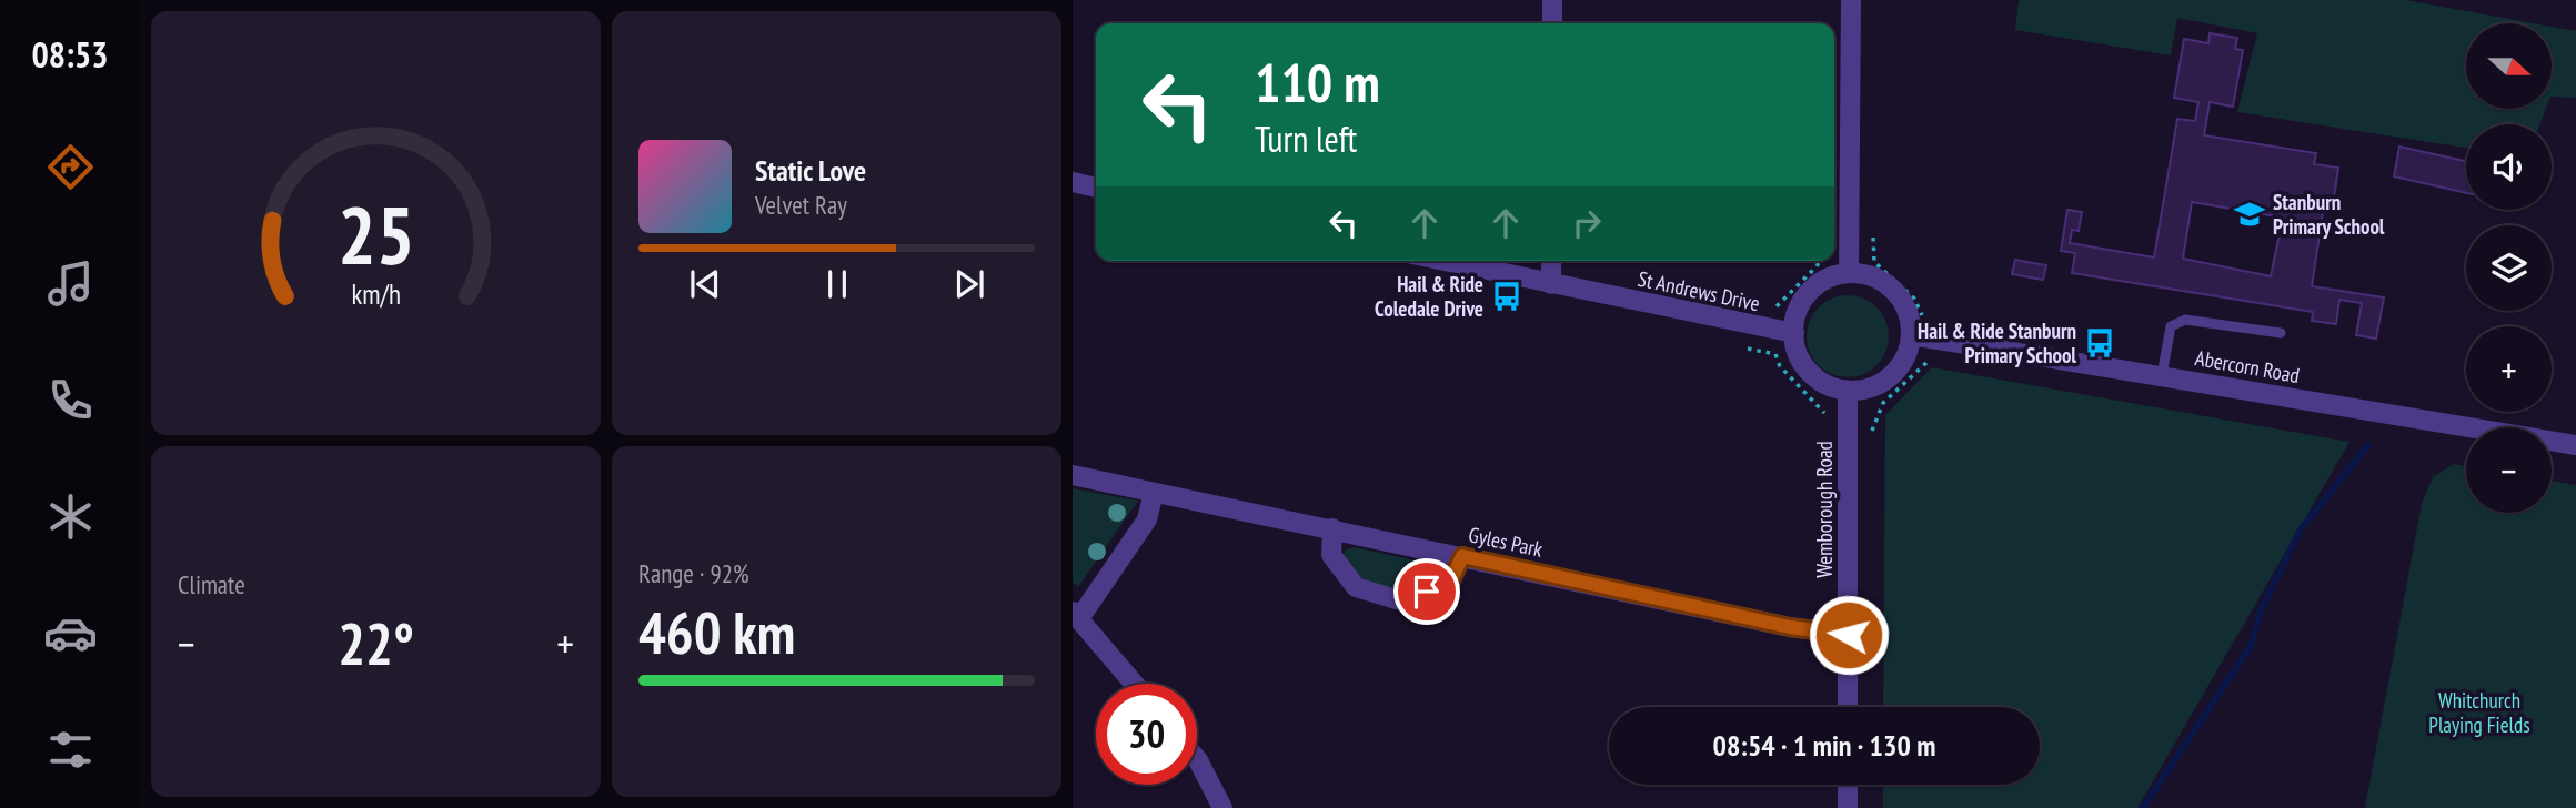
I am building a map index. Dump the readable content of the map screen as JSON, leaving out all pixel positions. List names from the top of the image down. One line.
{"streets":{"street":["St Andrews Drive","Abercorn Road","Wemborough Road","Gyles Park"]},"crossings":[["St Andrews Drive","Abercorn Road"],["St Andrews Drive","Wemborough Road"],["Abercorn Road","Wemborough Road"],["Wemborough Road","Gyles Park"]],"parks":["Whitchurch Playing Fields"],"places":{"school or university":["Stanburn Primary School"],"bus stop":["Hail & Ride Coledale Drive","Hail & Ride Stanburn Primary School"]},"north":"right","page":{"tabs":"08:53","map_buttons":["+","−"],"turn":["110 m","Turn left"],"song":["Static Love","Velvet Ray"],"tile":["Climate",["Range · 92%","460 km"]],"heat":["−","22°","+"],"limit":"30","trip":"08:54 · 1 min · 130 m","gauge":["25","km/h"]}}
